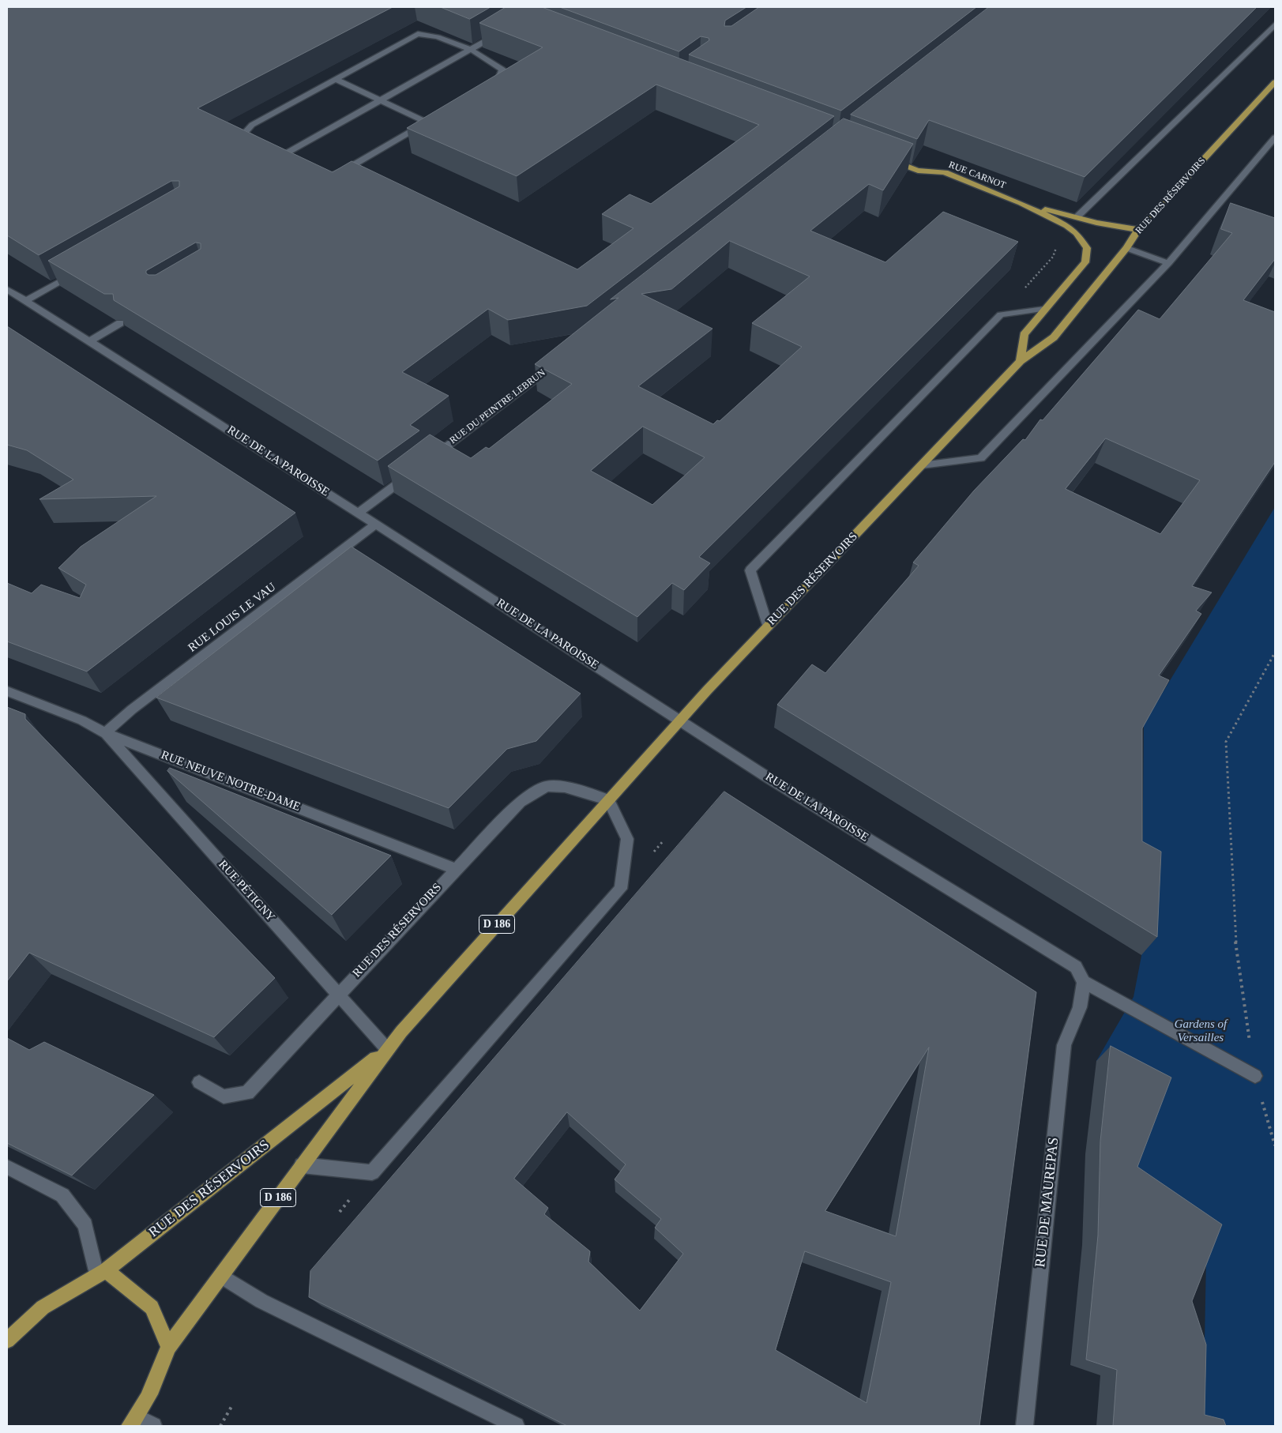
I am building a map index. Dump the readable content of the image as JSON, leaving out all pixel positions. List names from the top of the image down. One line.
{"streets":{"main road":["RUE CARNOT","RUE DES RÉSERVOIRS","D 186"],"street":["RUE DU PEINTRE LEBRUN","RUE DE LA PAROISSE","RUE LOUIS LE VAU","RUE NEUVE NOTRE-DAME","RUE PÉTIGNY","RUE DE MAUREPAS"]},"crossings":[["RUE DES RÉSERVOIRS","RUE DE LA PAROISSE"],["RUE DES RÉSERVOIRS","RUE NEUVE NOTRE-DAME"],["RUE DES RÉSERVOIRS","RUE PÉTIGNY"],["RUE DE LA PAROISSE","RUE LOUIS LE VAU"],["RUE DE LA PAROISSE","RUE DE MAUREPAS"],["RUE LOUIS LE VAU","RUE NEUVE NOTRE-DAME"],["RUE LOUIS LE VAU","RUE PÉTIGNY"],["RUE NEUVE NOTRE-DAME","RUE PÉTIGNY"]],"parks":["Gardens of Versailles"]}
